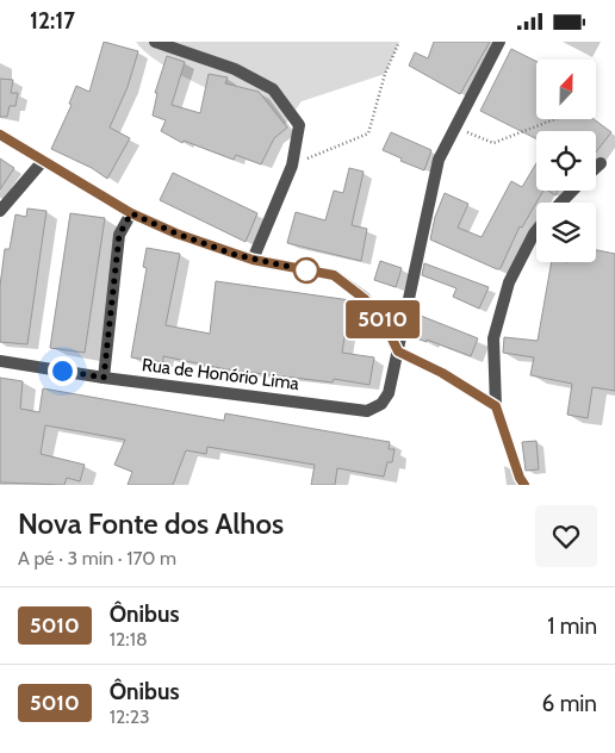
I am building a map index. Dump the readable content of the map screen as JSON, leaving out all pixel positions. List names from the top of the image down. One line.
{"streets":{"street":["Rua de Honório Lima"]},"lines":["bus line 5010"],"north":"top","page":{"status":"12:17","on_map":"5010","heading":["Nova Fonte dos Alhos","A pé · 3 min · 170 m"],"list":[{"mark":"5010","name":"Ônibus","note":"12:18","value":"1 min"},{"mark":"5010","name":"Ônibus","note":"12:23","value":"6 min"}]}}
